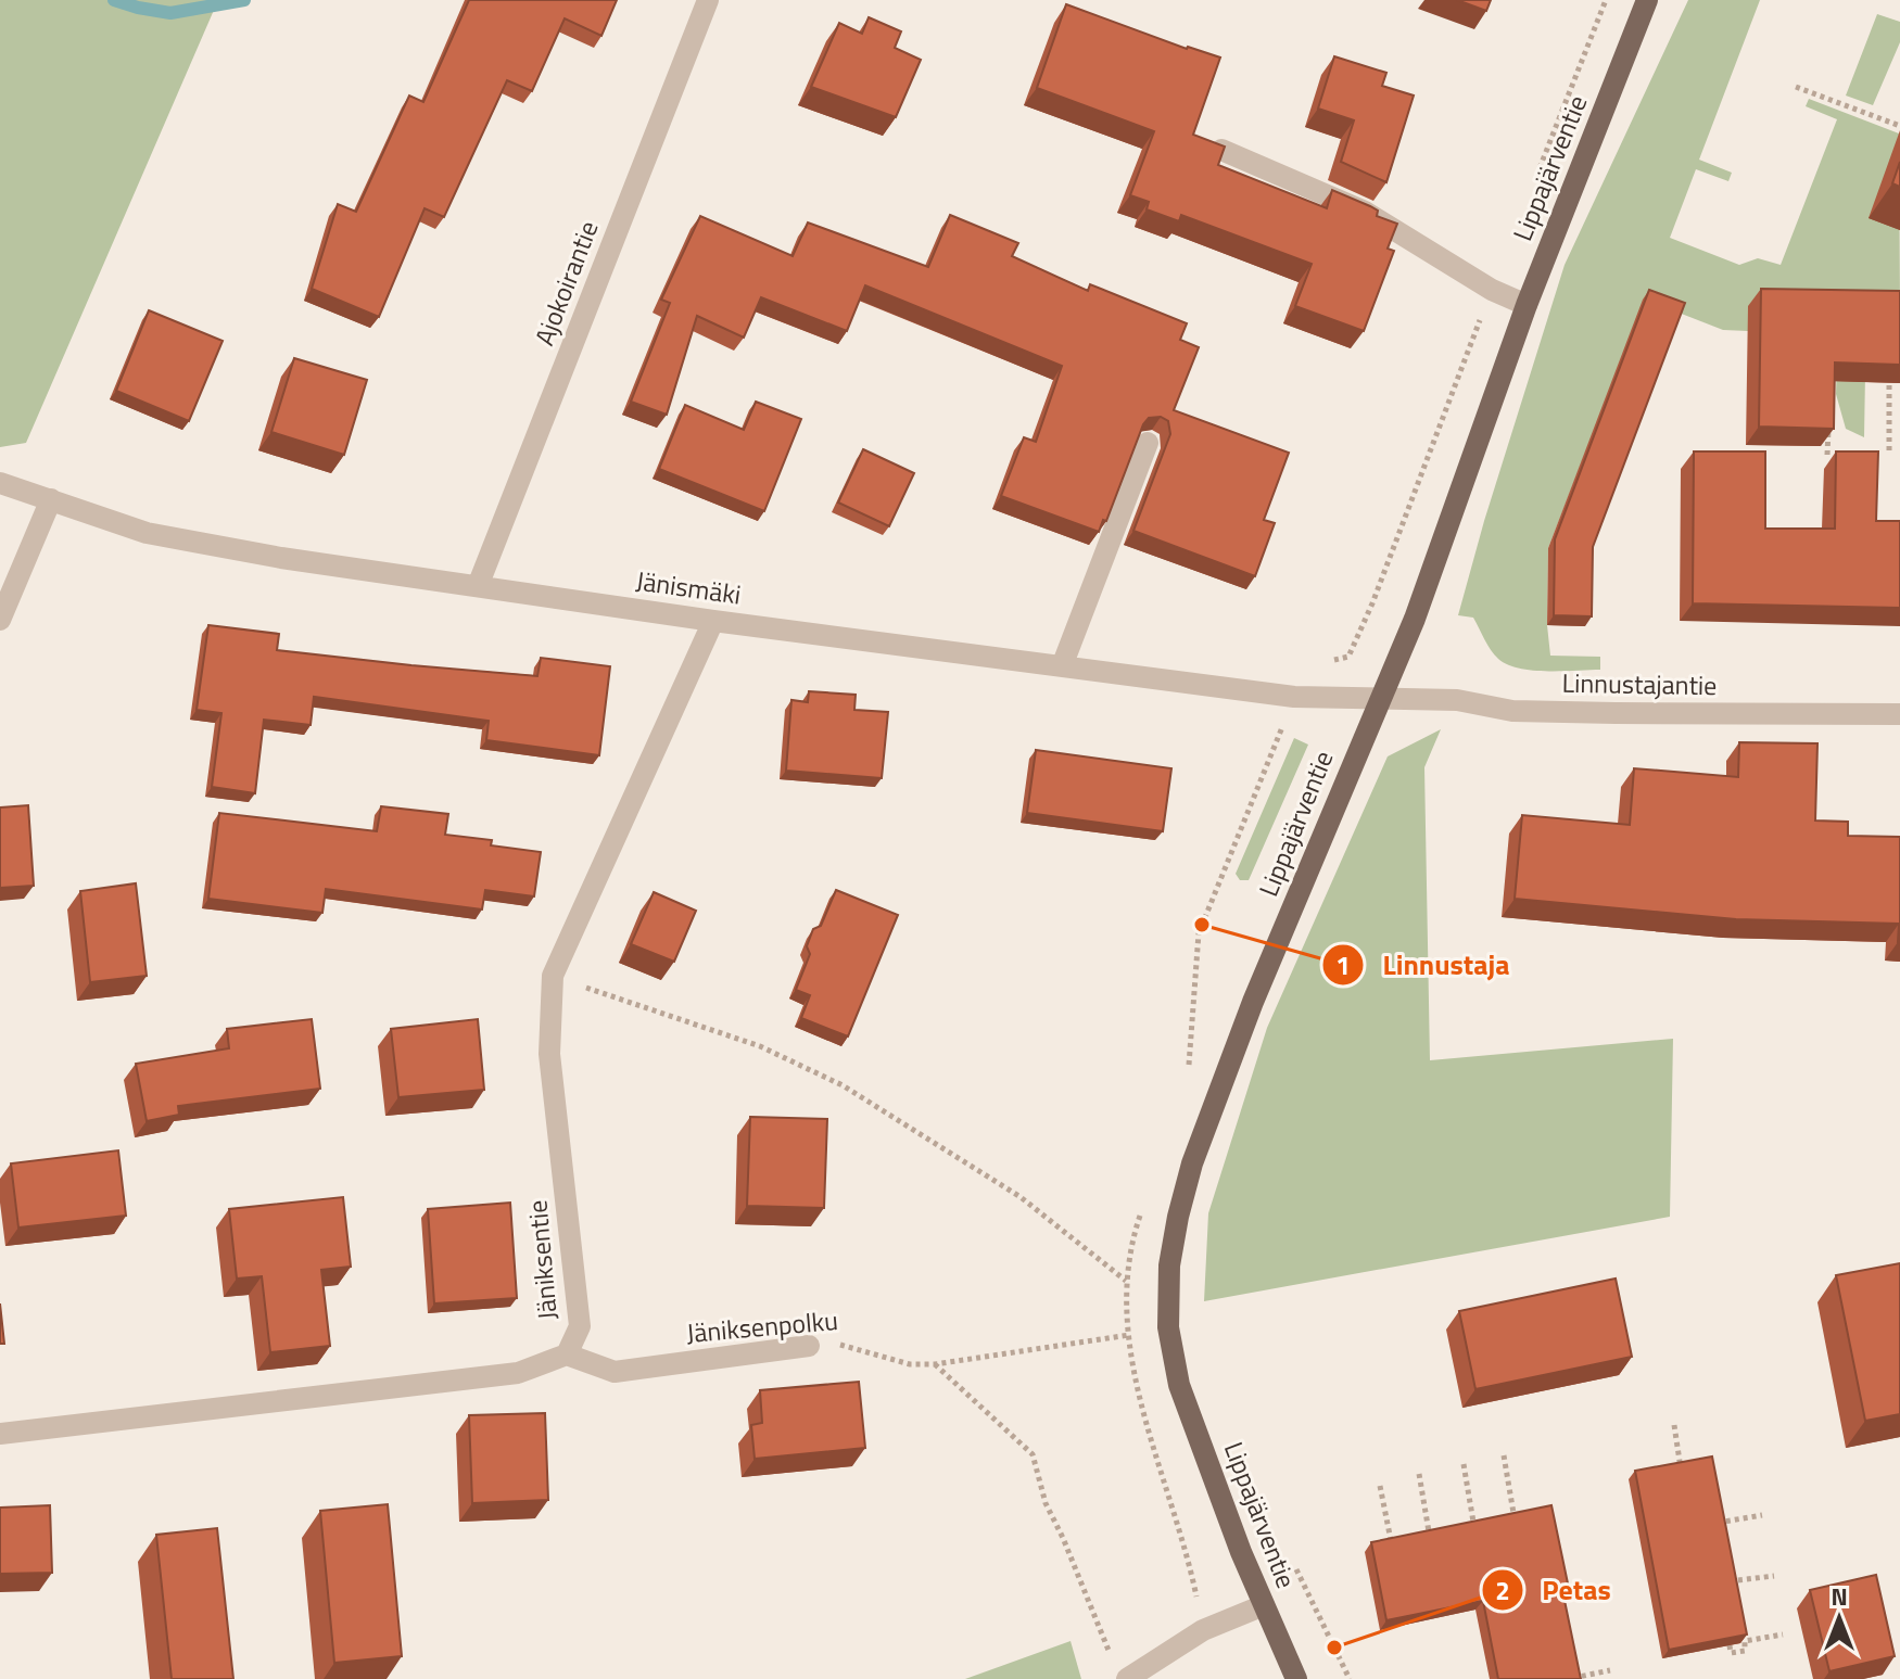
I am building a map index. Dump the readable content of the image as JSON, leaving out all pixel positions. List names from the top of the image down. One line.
{"streets":{"main road":["Lippajärventie"],"street":["Ajokoirantie","Jänismäki","Linnustajantie","Jäniksentie","Jäniksenpolku"]},"crossings":[["Lippajärventie","Jänismäki"],["Lippajärventie","Linnustajantie"],["Lippajärventie","Jäniksenpolku"],["Ajokoirantie","Jänismäki"],["Jänismäki","Linnustajantie"],["Jänismäki","Jäniksentie"],["Jäniksentie","Jäniksenpolku"]],"places":["Linnustaja","Petas"],"north":"top"}
